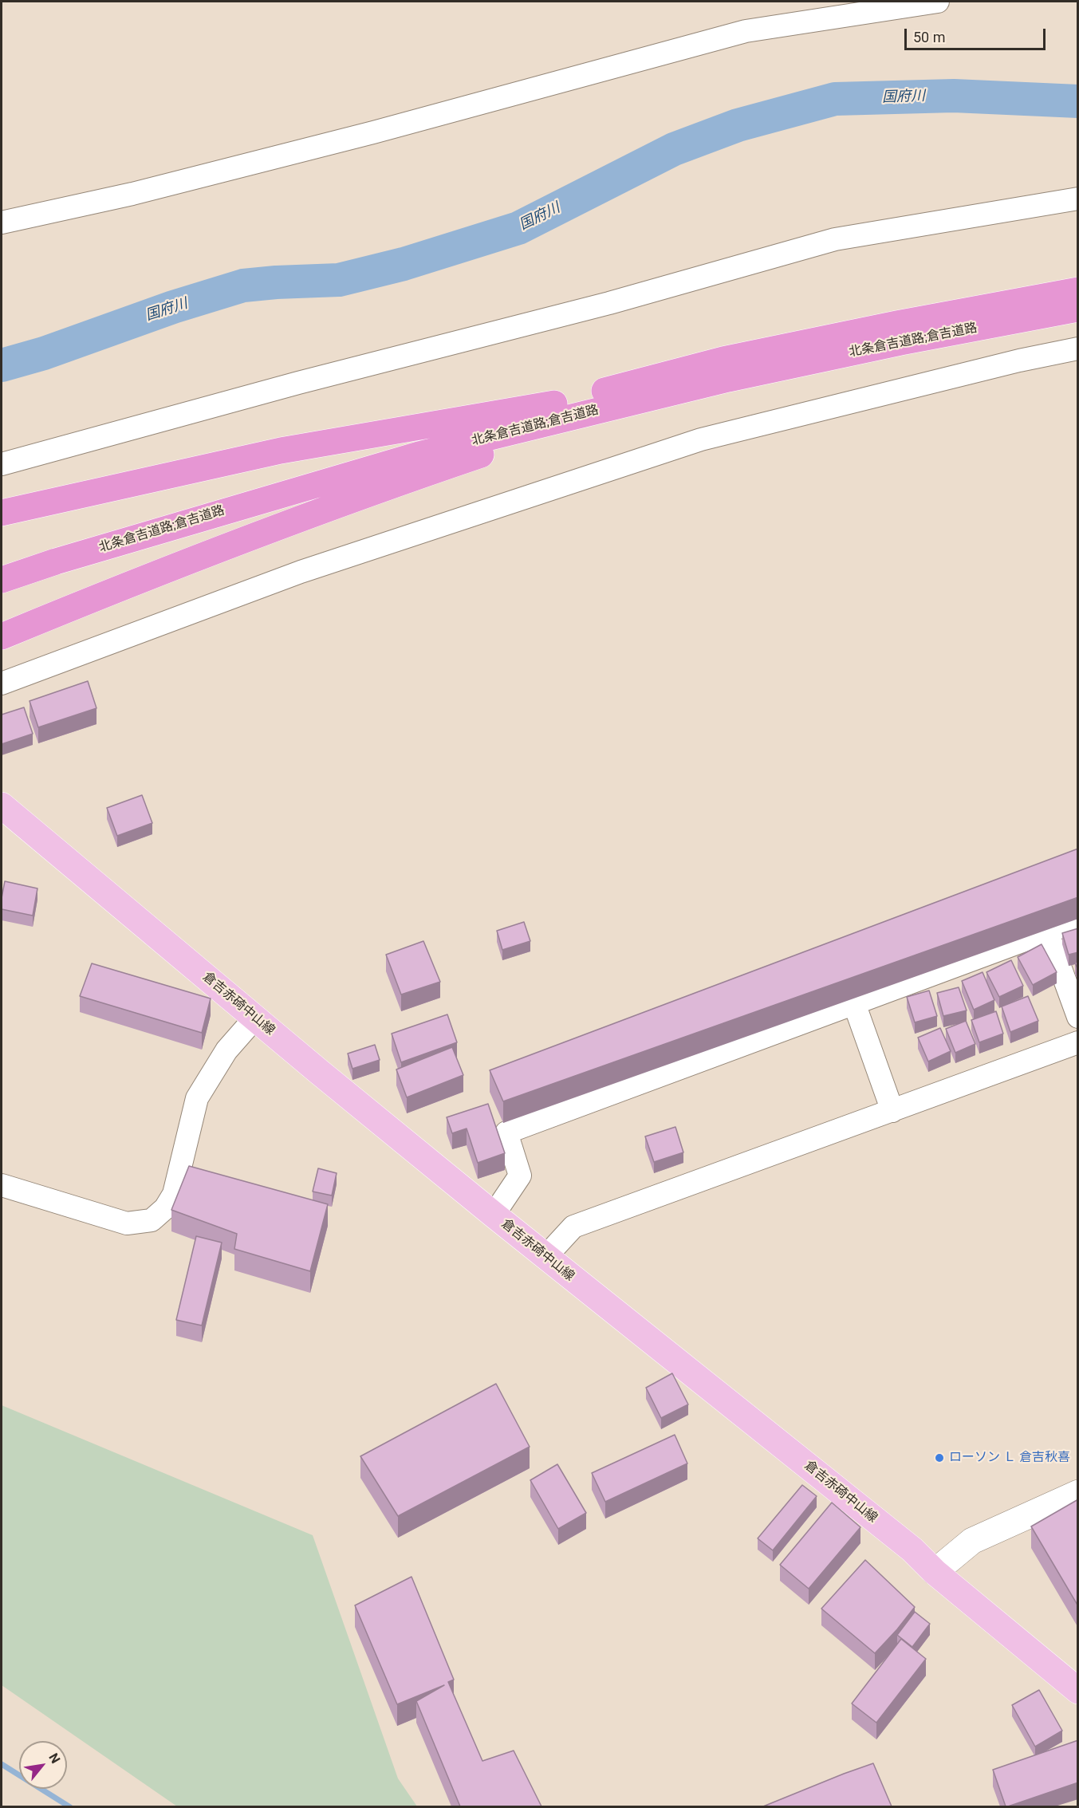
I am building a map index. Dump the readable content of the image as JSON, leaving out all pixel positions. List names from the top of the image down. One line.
{"streets":{"highway":["北条倉吉道路;倉吉道路"],"main road":["倉吉赤碕中山線"]},"water":["国府川"],"places":["ローソン Ｌ 倉吉秋喜"],"scale_bar":"50 m","north":"top right"}
